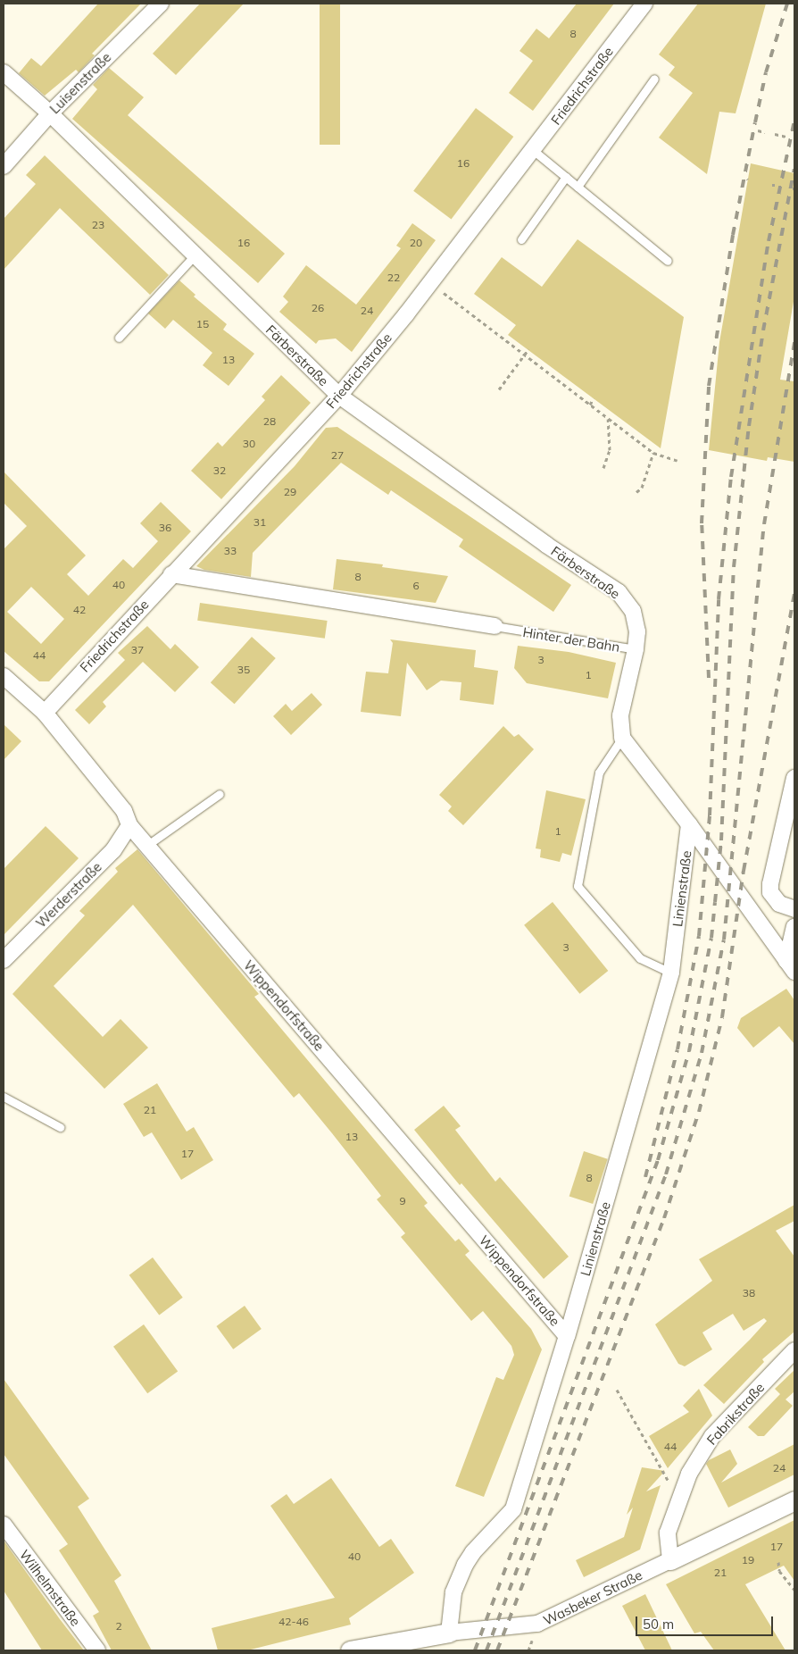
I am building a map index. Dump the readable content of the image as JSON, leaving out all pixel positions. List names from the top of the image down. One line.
{"streets":{"street":["Luisenstraße","Friedrichstraße","Färberstraße","Hinter der Bahn","Linienstraße","Werderstraße","Wippendorfstraße","Fabrikstraße","Wilhelmstraße","Wasbeker Straße"]},"crossings":[["Luisenstraße","Färberstraße"],["Friedrichstraße","Färberstraße"],["Friedrichstraße","Hinter der Bahn"],["Friedrichstraße","Wippendorfstraße"],["Färberstraße","Hinter der Bahn"],["Linienstraße","Wippendorfstraße"],["Linienstraße","Wasbeker Straße"],["Werderstraße","Wippendorfstraße"],["Fabrikstraße","Wasbeker Straße"]],"house_numbers":["8","16","23","16","20","22","26","24","15","13","28","30","27","32","29","31","36","33","8","40","6","42","37","44","3","35","1","1","3","21","13","17","8","9","38","44","24","17","40","19","21","42-46","2"],"scale_bar":"50 m"}
